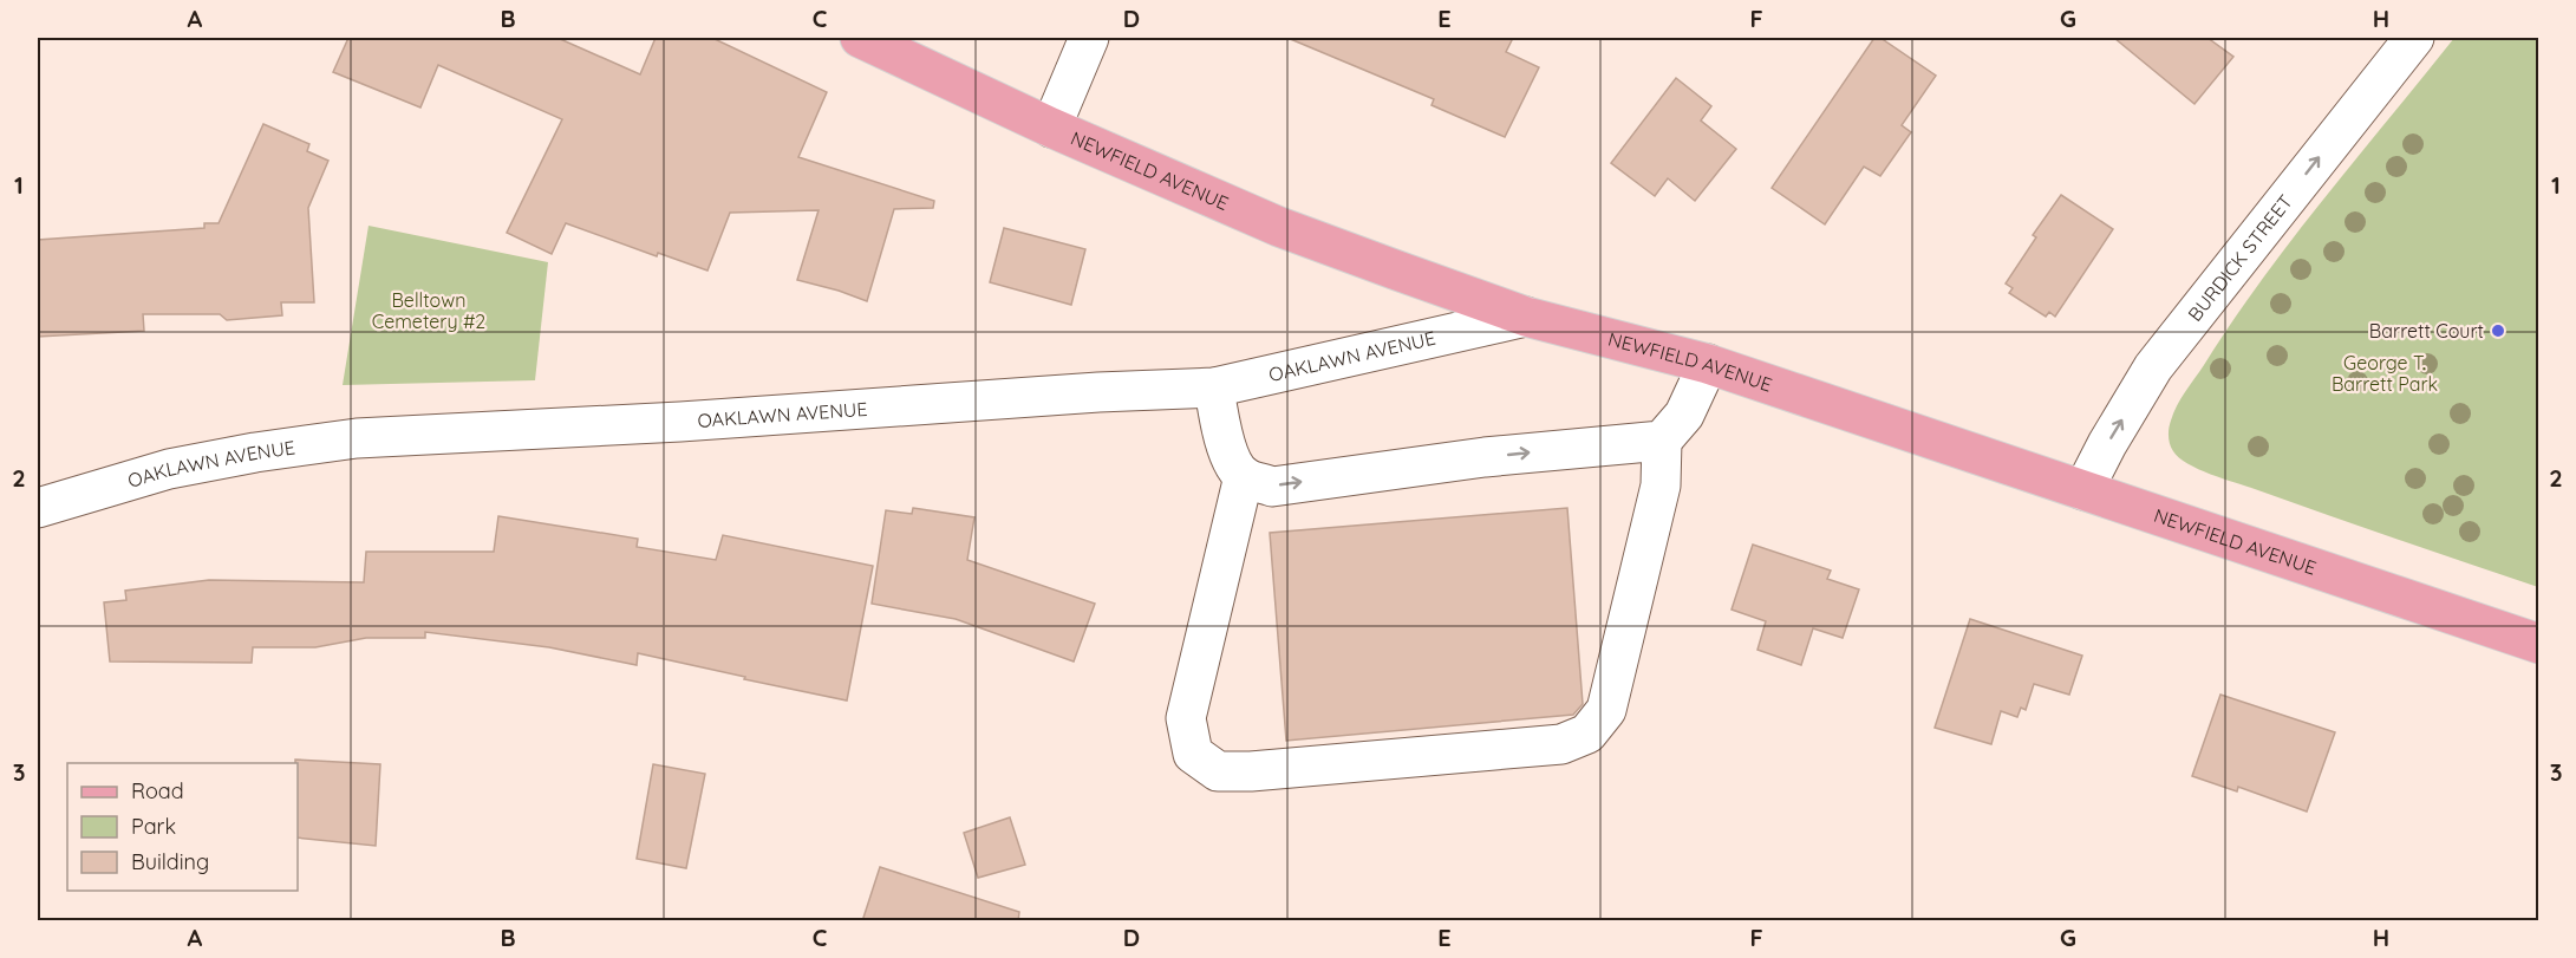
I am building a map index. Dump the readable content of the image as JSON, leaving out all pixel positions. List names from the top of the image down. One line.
{"streets":{"main road":["NEWFIELD AVENUE"],"street":["BURDICK STREET","OAKLAWN AVENUE"]},"crossings":[["NEWFIELD AVENUE","BURDICK STREET"],["NEWFIELD AVENUE","OAKLAWN AVENUE"]],"one_way":["BURDICK STREET"],"parks":["Belltown Cemetery #2","George T. Barrett Park"],"places":["Barrett Court"],"legend":["Road","Park","Building"],"grid":{"columns":["A","B","C","D","E","F","G","H"],"rows":["1","2","3"]}}
